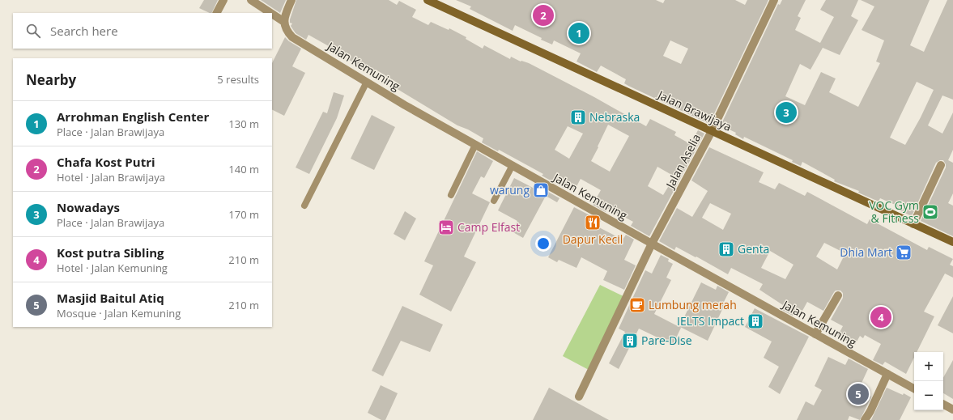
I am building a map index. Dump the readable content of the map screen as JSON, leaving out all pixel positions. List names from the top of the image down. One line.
{"streets":{"main road":["Jalan Brawijaya"],"street":["Jalan Kemuning","Jalan Aselia"]},"crossings":[["Jalan Kemuning","Jalan Aselia"],["Jalan Brawijaya","Jalan Aselia"]],"places":{"building":["Nebraska","Genta","IELTS Impact","Pare-Dise"],"shop":["warung"],"sports":["VOC Gym & Fitness"],"restaurant":["Dapur Kecil"],"hotel":["Camp Elfast"],"supermarket":["Dhia Mart"],"cafe":["Lumbung merah"]},"page":{"pins":["2","1","3","4","5"],"search":"Search here","heading":["Nearby","5 results"],"list":[{"mark":"1","name":"Arrohman English Center","note":"Place · Jalan Brawijaya","value":"130 m"},{"mark":"2","name":"Chafa Kost Putri","note":"Hotel · Jalan Brawijaya","value":"140 m"},{"mark":"3","name":"Nowadays","note":"Place · Jalan Brawijaya","value":"170 m"},{"mark":"4","name":"Kost putra Sibling","note":"Hotel · Jalan Kemuning","value":"210 m"},{"mark":"5","name":"Masjid Baitul Atiq","note":"Mosque · Jalan Kemuning","value":"210 m"}],"map_buttons":["+","−"]}}
